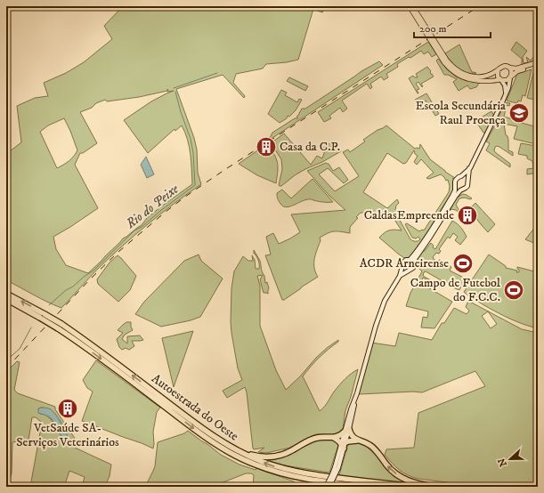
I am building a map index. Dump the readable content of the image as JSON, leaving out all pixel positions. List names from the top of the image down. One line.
{"streets":{"highway":["Autoestrada do Oeste"]},"water":["Rio do Peixe"],"places":{"school or university":["Escola Secundária Raul Proença"],"building":["Casa da C.P.","CaldasEmpreende","VetSaúde SA- Serviços Veterinários"],"sports":["ACDR Arneirense","Campo de Futebol do F.C.C."]},"scale_bar":"200 m","north":"left"}
